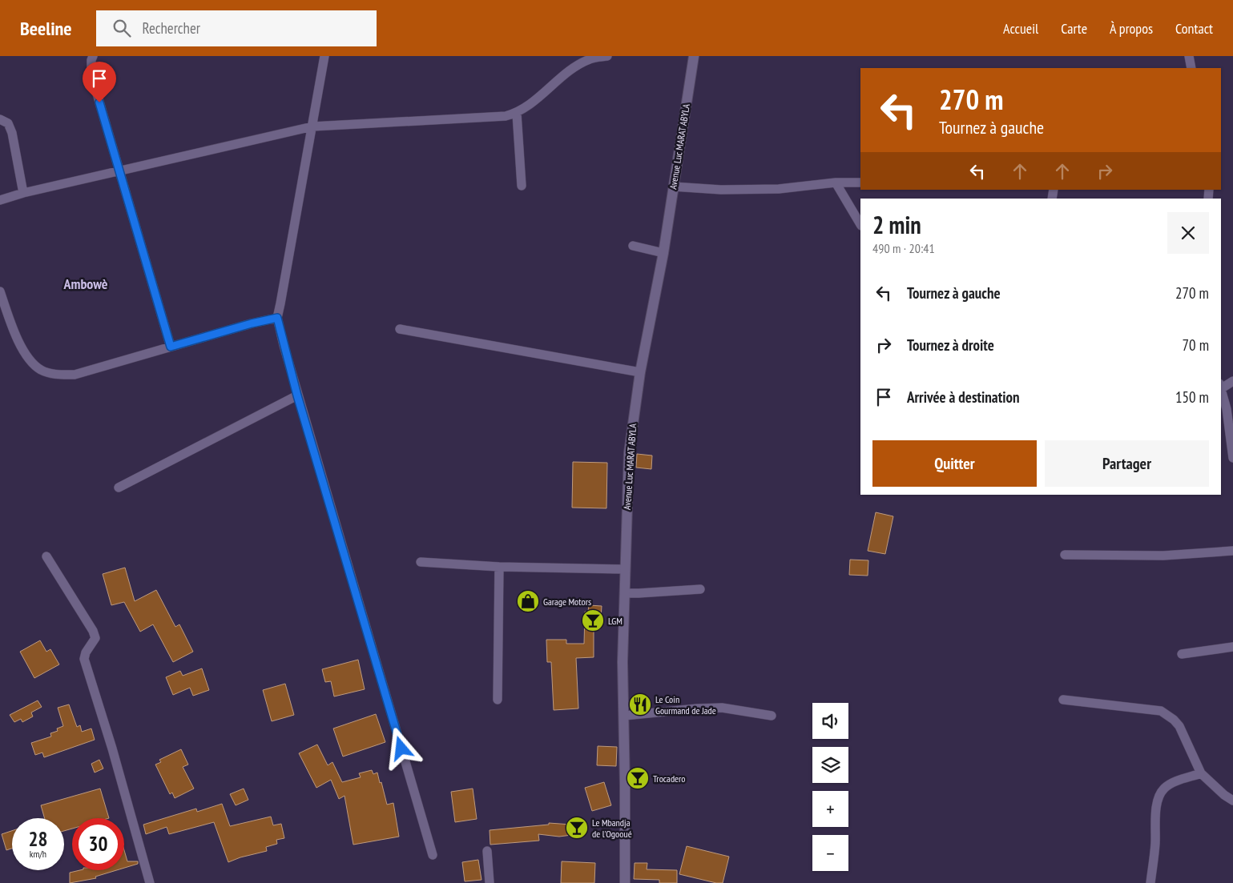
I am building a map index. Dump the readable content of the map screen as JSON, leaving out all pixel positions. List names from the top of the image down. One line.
{"streets":{"street":["Avenue Luc MARAT ABYLA"]},"districts":["Ambowè"],"places":{"shop":["Garage Motors"],"bar":["LGM","Trocadero","Le Mbandja de l'Ogooué"],"restaurant":["Le Coin Gourmand de Jade"]},"page":{"header":"Beeline","search":"Rechercher","nav":["Accueil","Carte","À propos","Contact"],"turn":["270 m","Tournez à gauche"],"heading":["2 min","490 m · 20:41"],"list":[{"name":"Tournez à gauche","value":"270 m"},{"name":"Tournez à droite","value":"70 m"},{"name":"Arrivée à destination","value":"150 m"}],"buttons":["Quitter","Partager"],"map_buttons":["+","−"],"speed":"28 km/h","limit":"30"}}
